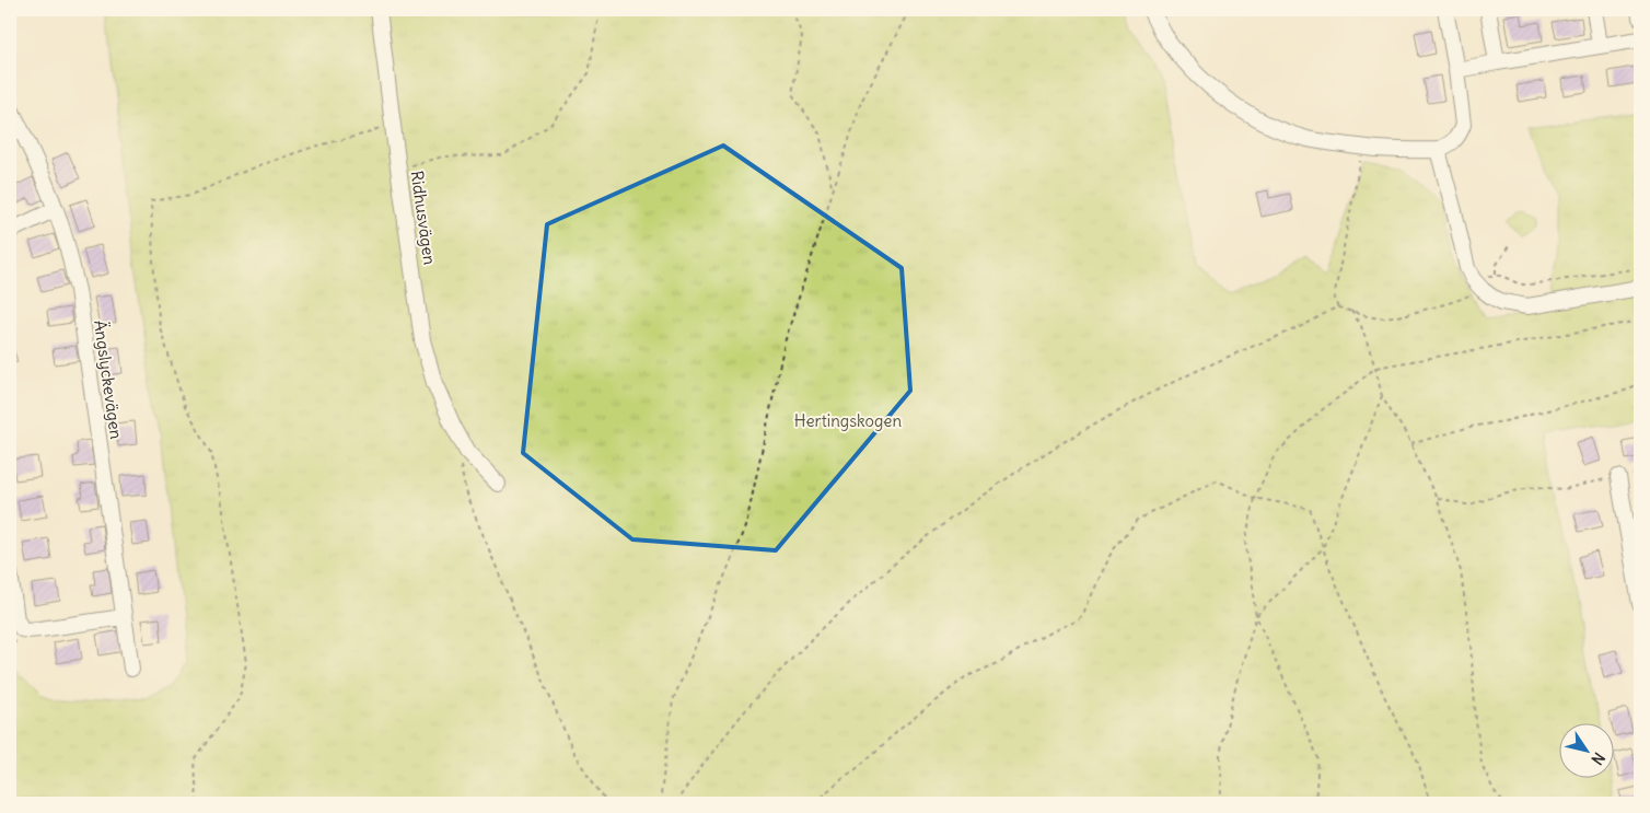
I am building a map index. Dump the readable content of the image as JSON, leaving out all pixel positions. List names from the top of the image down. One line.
{"streets":{"street":["Ridhusvägen","Ängslyckevägen"]},"parks":["Hertingskogen"],"north":"bottom right"}
